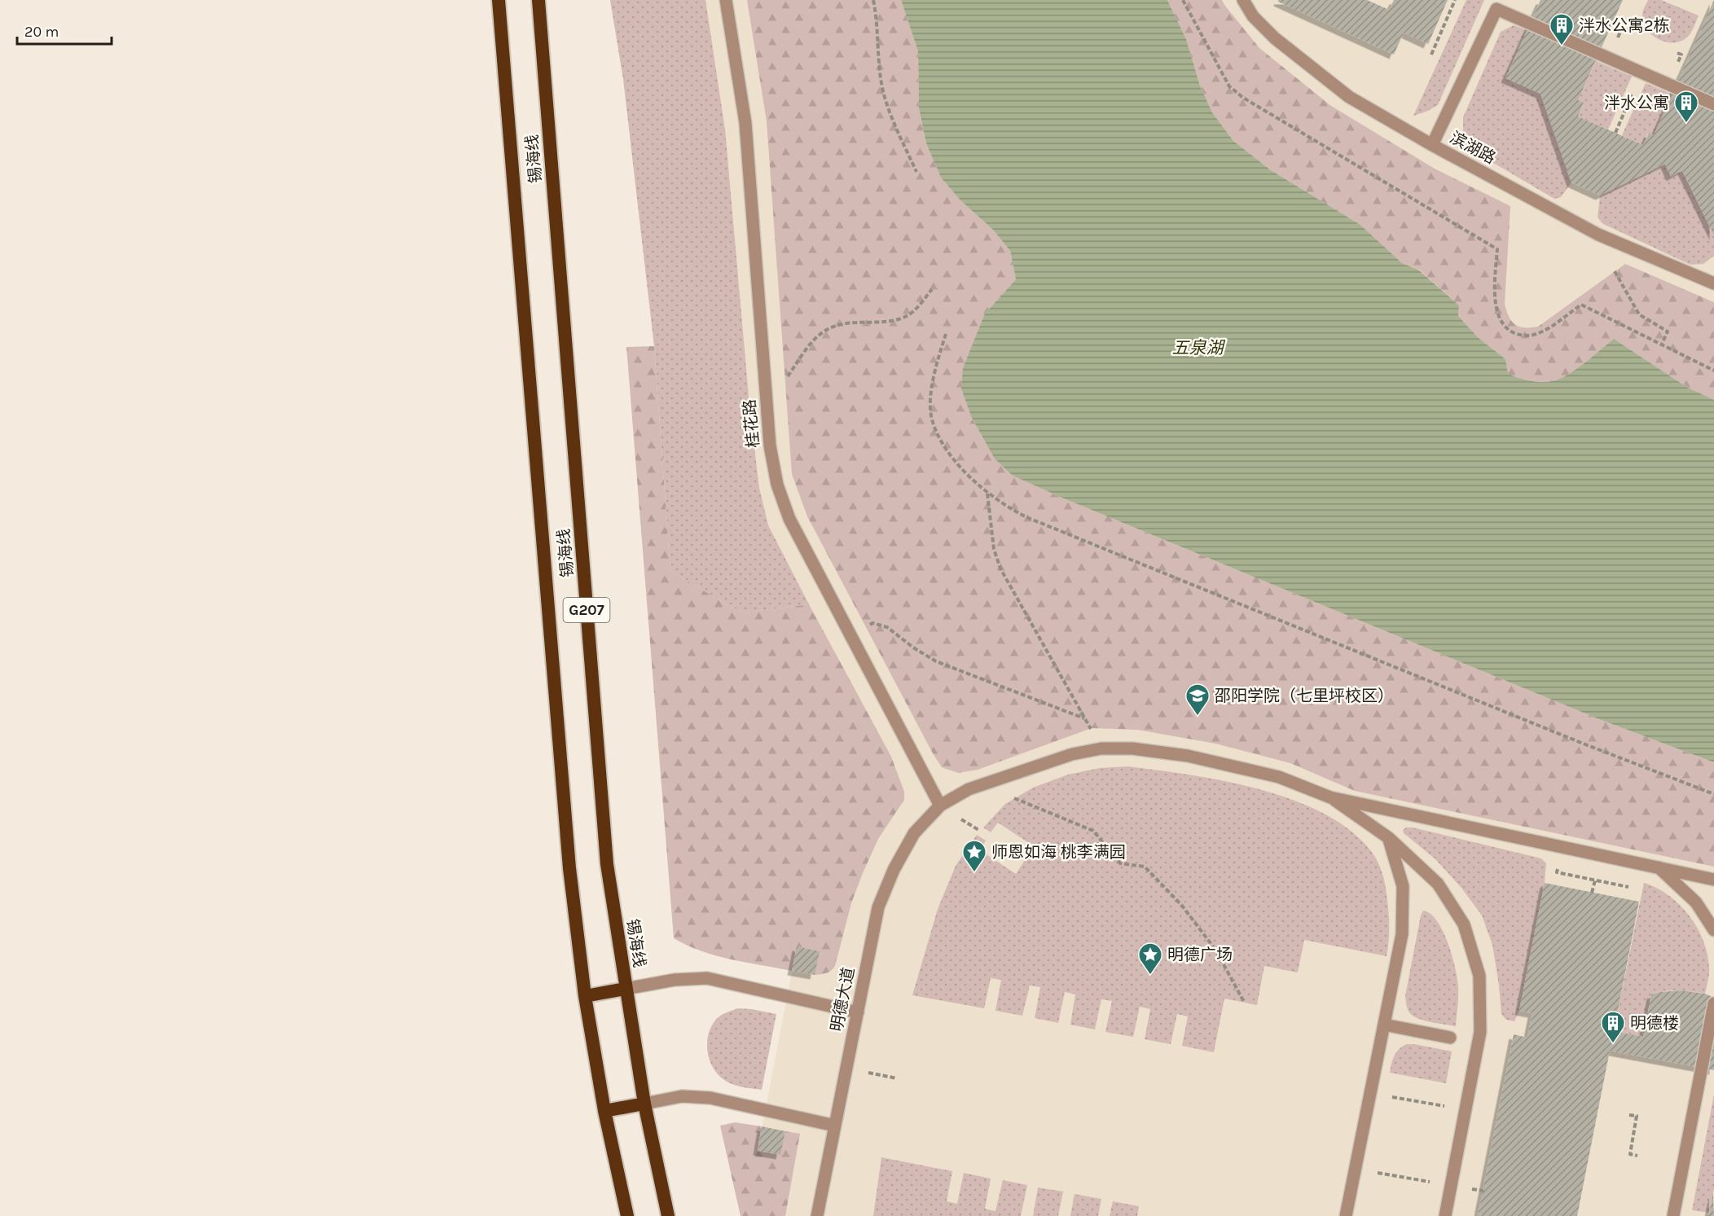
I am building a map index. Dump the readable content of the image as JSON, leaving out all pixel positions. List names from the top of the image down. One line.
{"streets":{"highway":["锡海线","G207"],"lane":["滨湖路","桂花路","明德大道"]},"crossings":[["桂花路","明德大道"]],"water":["五泉湖"],"places":{"building":["泮水公寓2栋","泮水公寓","明德楼"],"school or university":["邵阳学院（七里坪校区）"],"place":["师恩如海 桃李满园","明德广场"]},"scale_bar":"20 m"}
